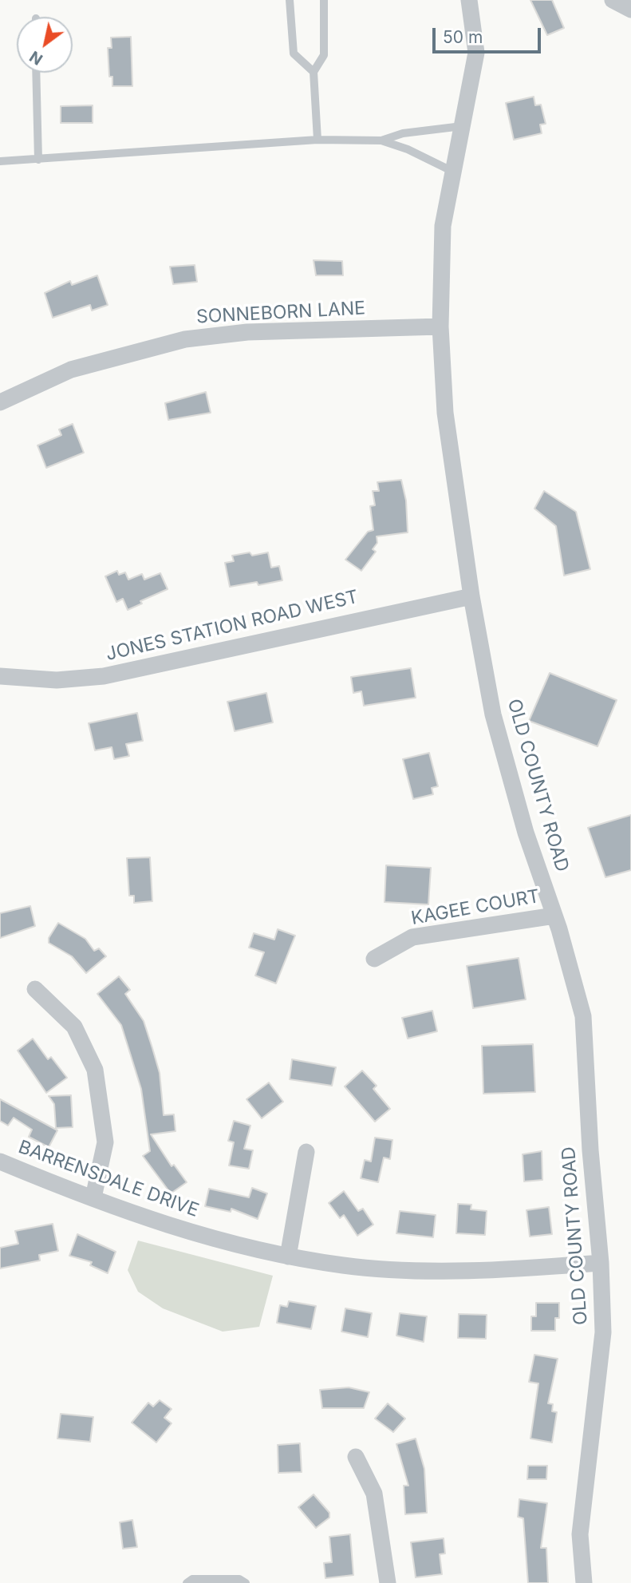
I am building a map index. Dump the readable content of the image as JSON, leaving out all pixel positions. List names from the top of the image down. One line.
{"streets":{"street":["SONNEBORN LANE","JONES STATION ROAD WEST","OLD COUNTY ROAD","KAGEE COURT","BARRENSDALE DRIVE"]},"crossings":[["SONNEBORN LANE","OLD COUNTY ROAD"],["JONES STATION ROAD WEST","OLD COUNTY ROAD"],["OLD COUNTY ROAD","KAGEE COURT"],["OLD COUNTY ROAD","BARRENSDALE DRIVE"]],"scale_bar":"50 m","north":"bottom left"}
